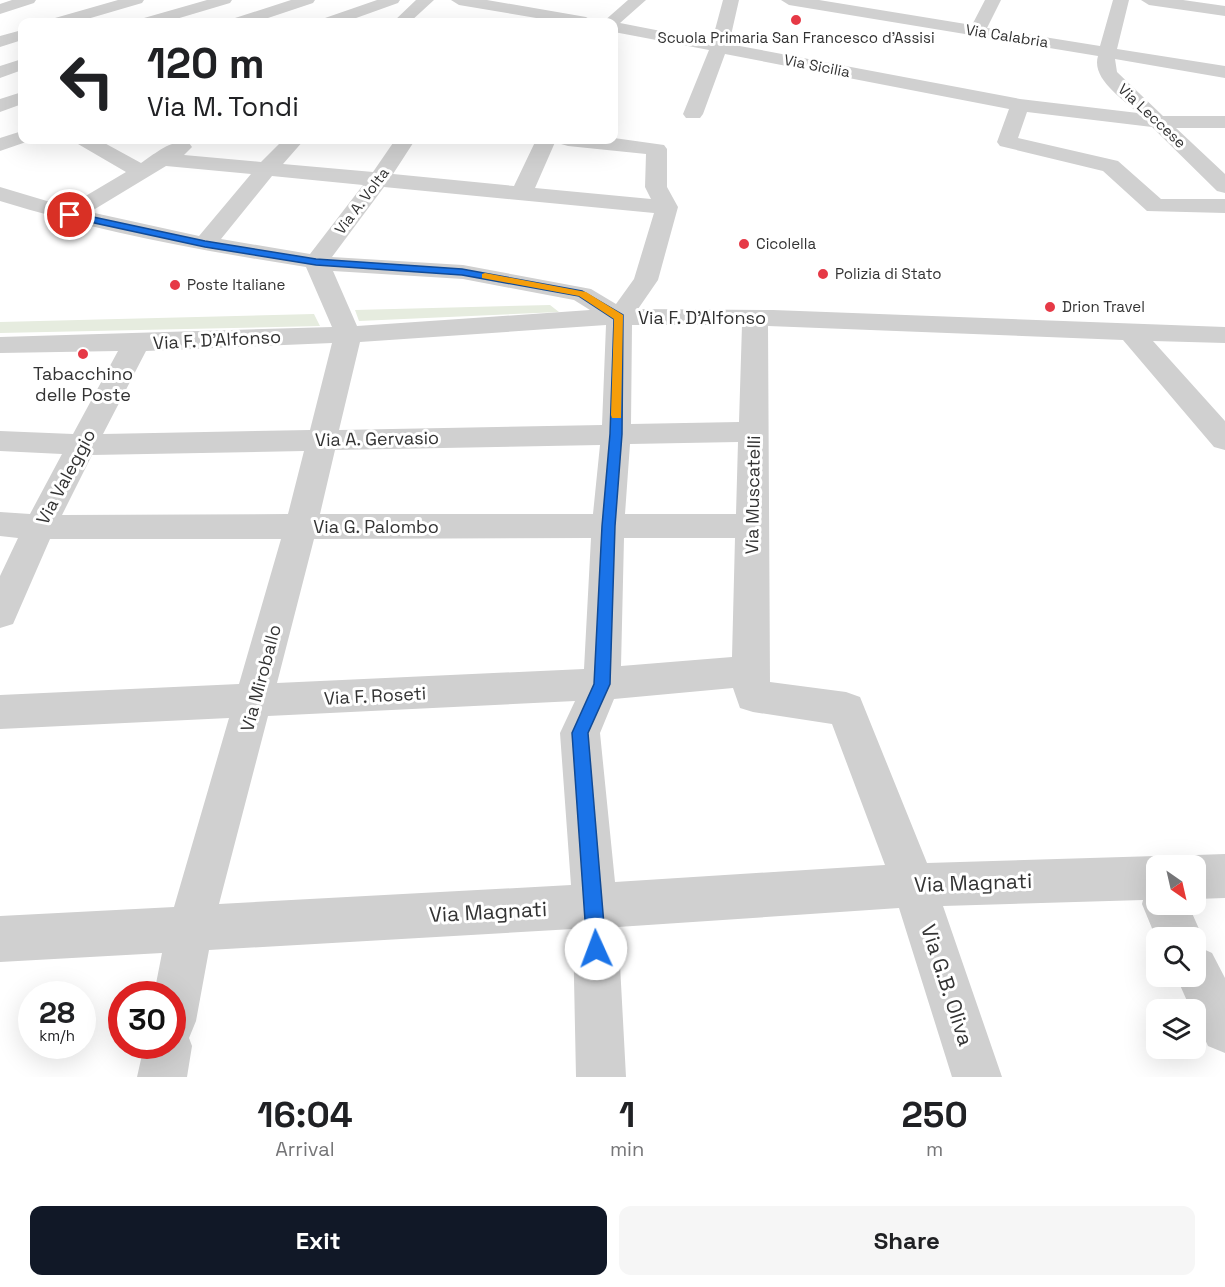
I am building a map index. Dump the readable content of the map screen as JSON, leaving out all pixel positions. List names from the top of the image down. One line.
{"streets":{"street":["Via Calabria","Via Sicilia","Via Leccese","Via A. Volta","Via F. D'Alfonso","Via A. Gervasio","Via Valeggio","Via Muscatelli","Via G. Palombo","Via Miroballo","Via F. Roseti","Via Magnati","Via G.B. Oliva"]},"crossings":[["Via Calabria","Via Leccese"],["Via Sicilia","Via Leccese"],["Via F. D'Alfonso","Via Valeggio"],["Via F. D'Alfonso","Via Muscatelli"],["Via F. D'Alfonso","Via Miroballo"],["Via A. Gervasio","Via Valeggio"],["Via A. Gervasio","Via Muscatelli"],["Via A. Gervasio","Via Miroballo"],["Via Valeggio","Via G. Palombo"],["Via Muscatelli","Via G. Palombo"],["Via Muscatelli","Via F. Roseti"],["Via Muscatelli","Via G.B. Oliva"],["Via G. Palombo","Via Miroballo"],["Via Miroballo","Via F. Roseti"],["Via Miroballo","Via Magnati"],["Via Magnati","Via G.B. Oliva"]],"places":["Scuola Primaria San Francesco d'Assisi","Cicolella","Polizia di Stato","Poste Italiane","Drion Travel","Tabacchino delle Poste"],"north":"bottom right","page":{"turn":["120 m","Via M. Tondi"],"speed":"28 km/h","limit":"30","eta":["16:04","Arrival","1","min","250","m"],"buttons":["Exit","Share"]}}
